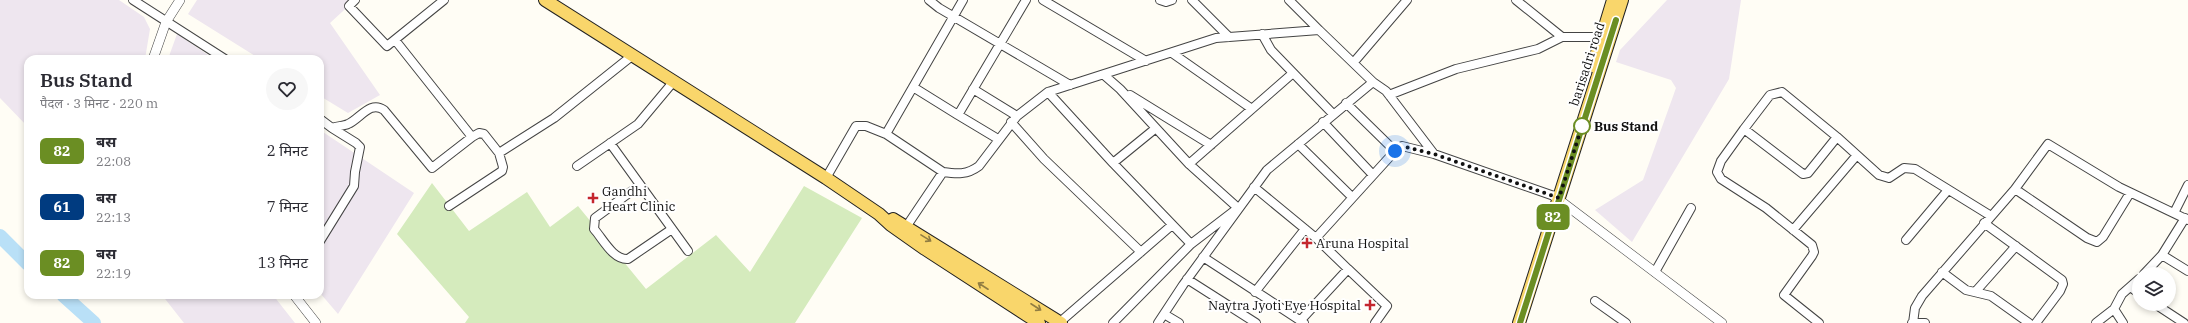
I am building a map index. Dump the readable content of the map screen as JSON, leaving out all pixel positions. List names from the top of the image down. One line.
{"streets":{"main road":["barisadri road"]},"places":{"other":["Bus Stand"],"health":["Gandhi Heart Clinic","Aruna Hospital","Naytra Jyoti Eye Hospital"]},"lines":["bus line 82"],"page":{"on_map":"82","heading":["Bus Stand","पैदल · 3 मिनट · 220 m"],"list":[{"mark":"82","name":"बस","note":"22:08","value":"2 मिनट"},{"mark":"61","name":"बस","note":"22:13","value":"7 मिनट"},{"mark":"82","name":"बस","note":"22:19","value":"13 मिनट"}]}}
